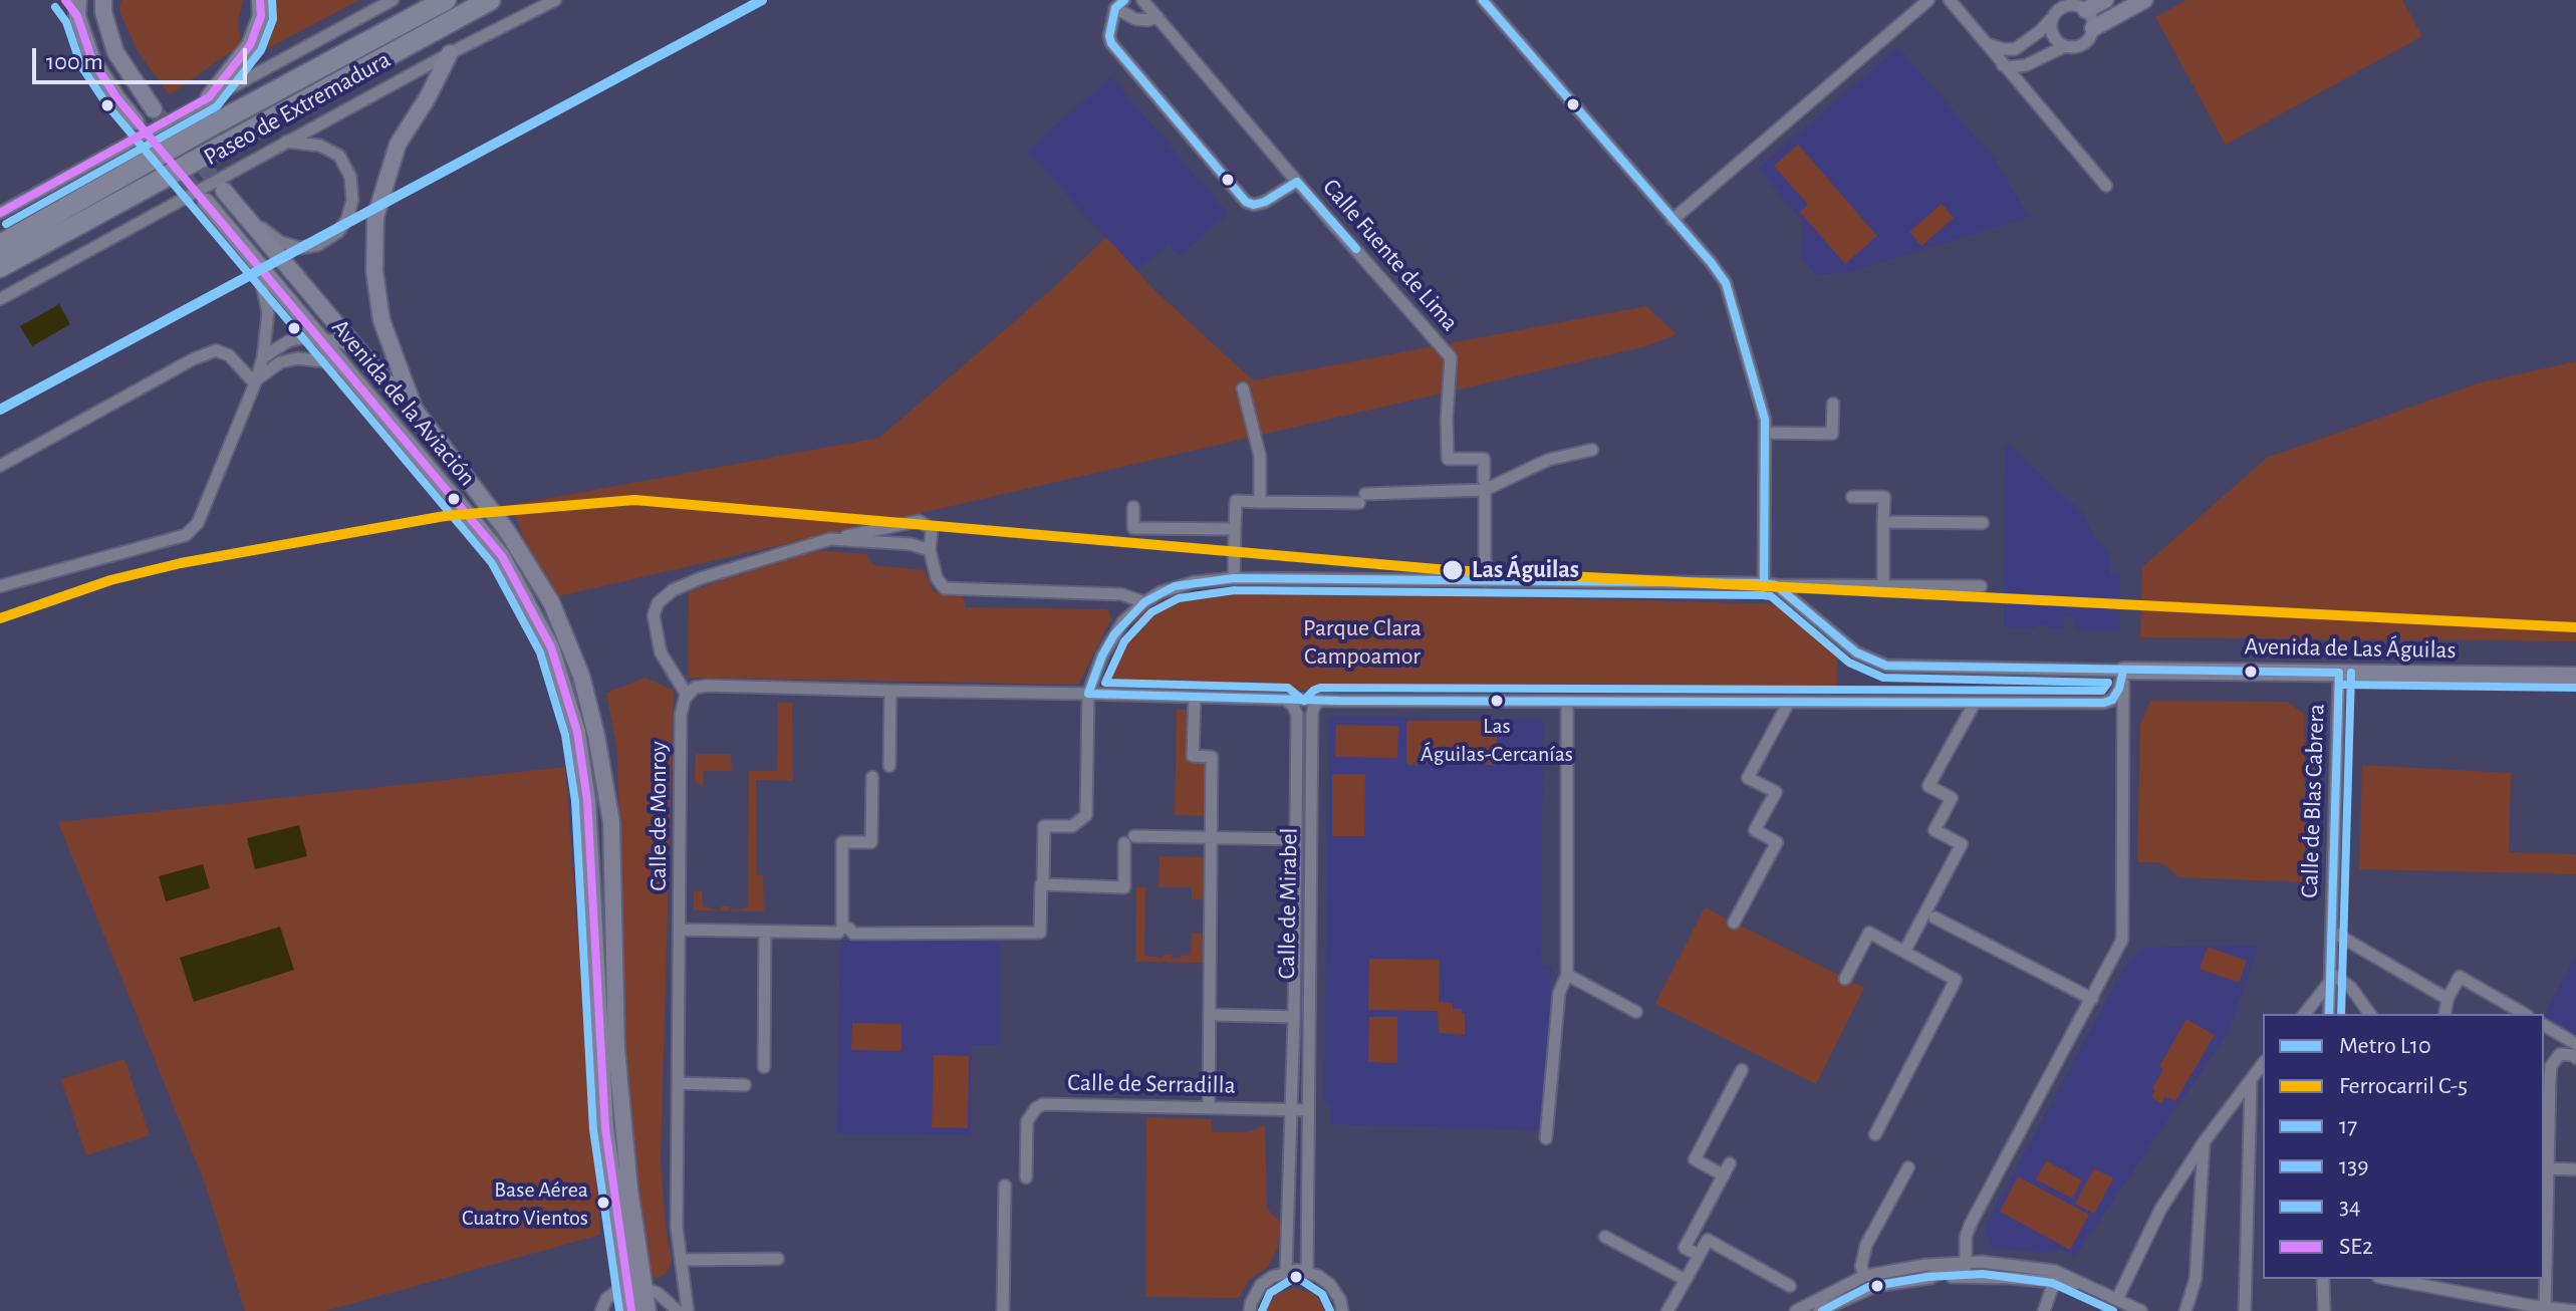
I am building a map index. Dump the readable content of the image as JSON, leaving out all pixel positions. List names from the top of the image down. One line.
{"streets":{"main road":["Avenida de la Aviación","Avenida de Las Águilas"],"street":["Paseo de Extremadura","Calle Fuente de Lima","Calle de Blas Cabrera","Calle de Monroy","Calle de Mirabel","Calle de Serradilla"]},"crossings":[["Paseo de Extremadura","Avenida de la Aviación"],["Avenida de Las Águilas","Calle de Blas Cabrera"],["Calle de Mirabel","Calle de Serradilla"]],"parks":["Parque Clara Campoamor"],"places":["Las Águilas","Las Águilas-Cercanías","Base Aérea Cuatro Vientos"],"lines":["metro line L10","transit line 17","transit line 139","transit line SE2","rail line C-5","transit line 34"],"legend":["Metro L10","Ferrocarril C-5","17","139","34","SE2"],"scale_bar":"100 m"}
